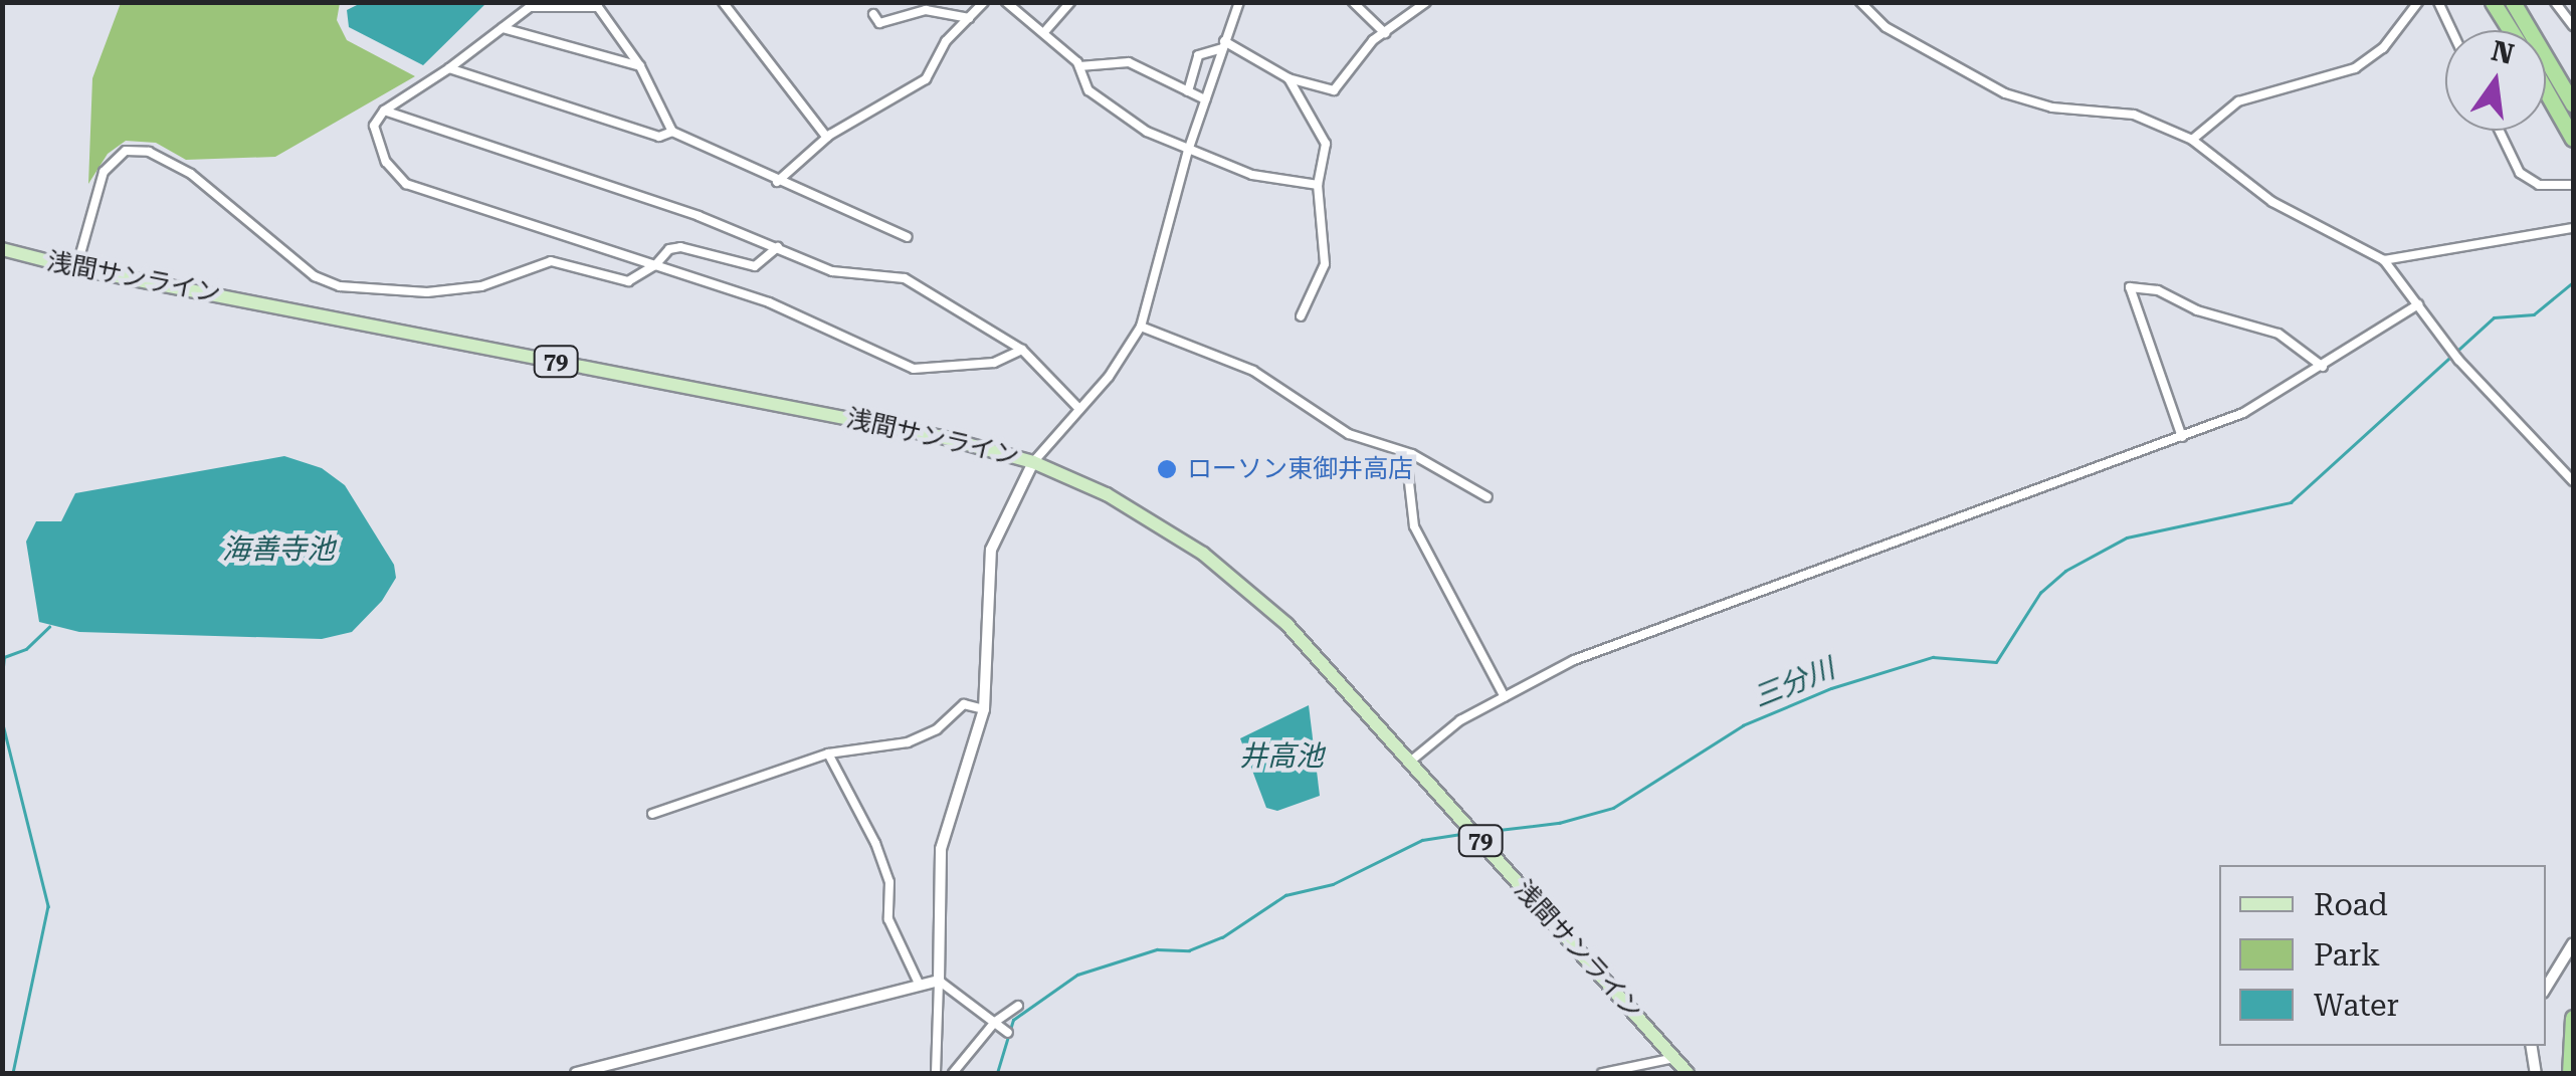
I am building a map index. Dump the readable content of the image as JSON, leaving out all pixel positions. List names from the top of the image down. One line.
{"streets":{"main road":["浅間サンライン","79"]},"water":["海善寺池","三分川","井高池"],"places":["ローソン東御井高店"],"legend":["Road","Park","Water"],"north":"top"}
